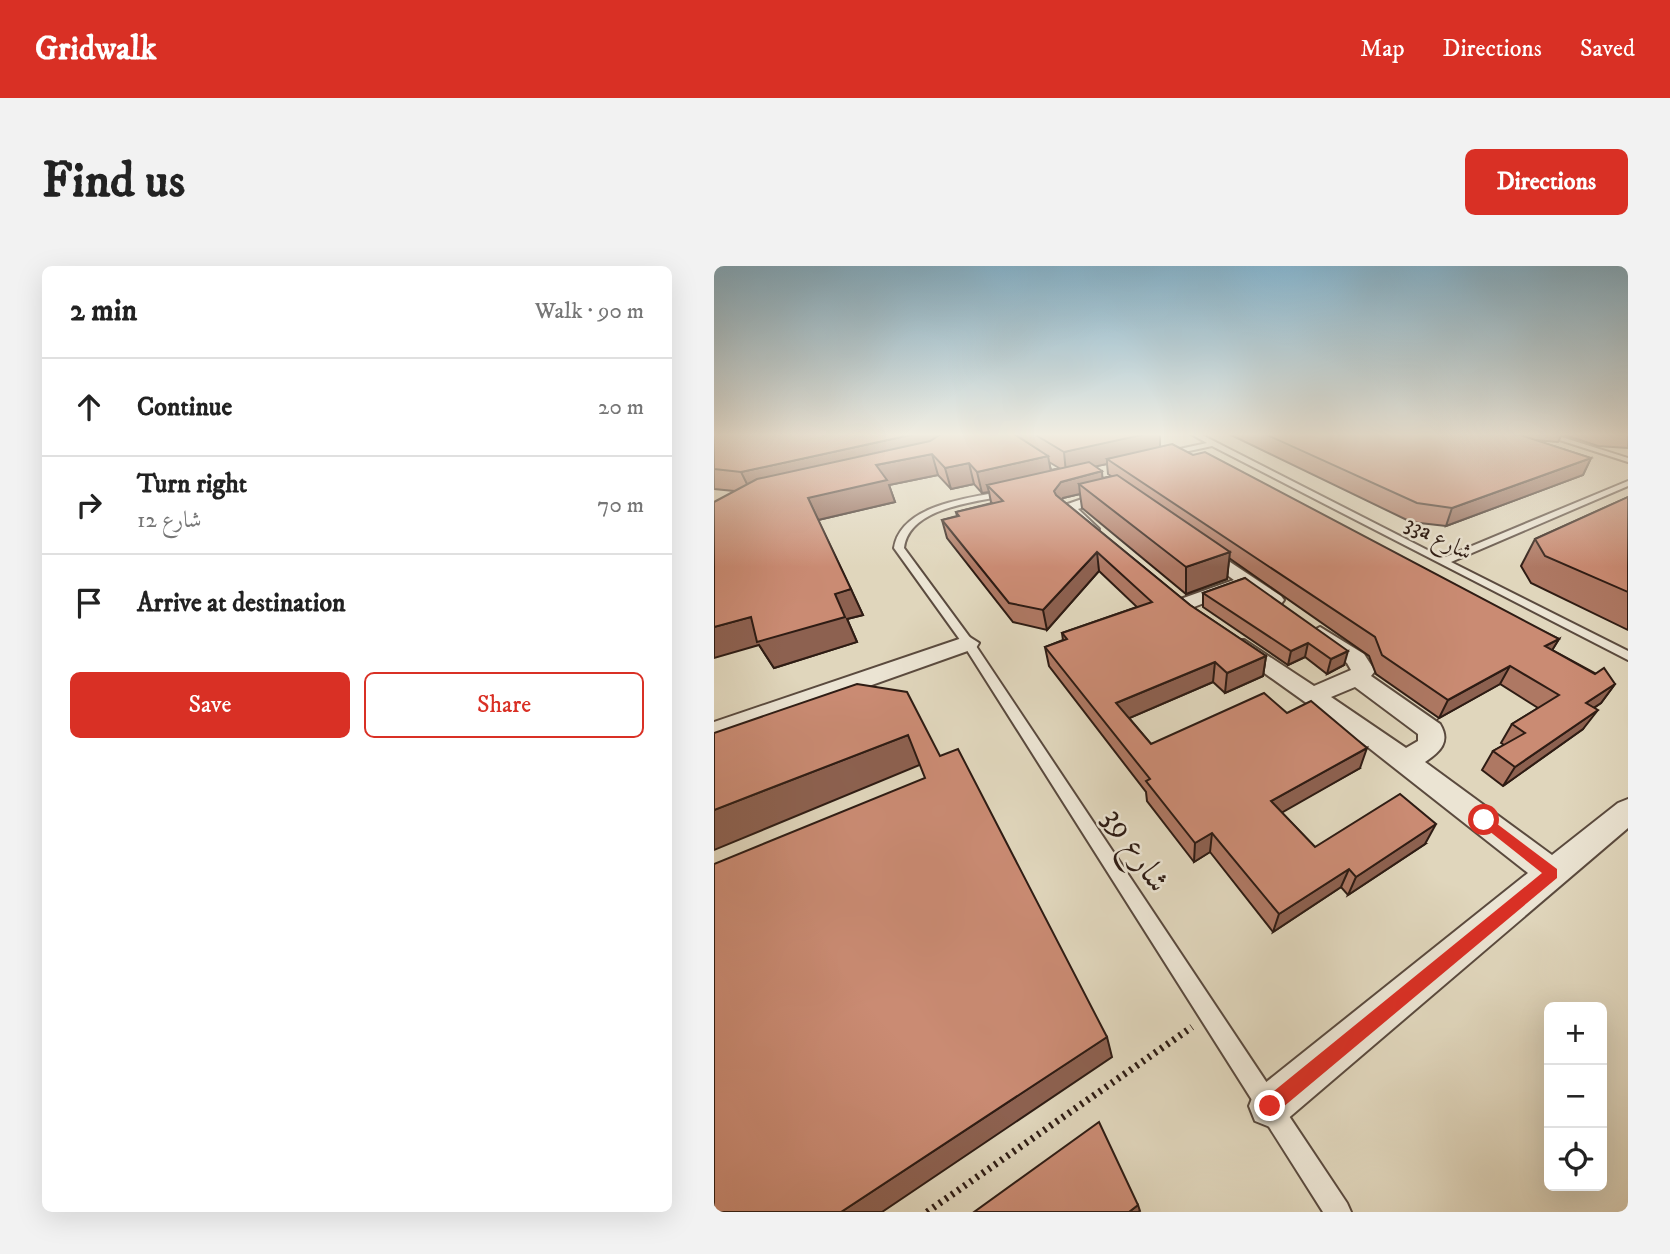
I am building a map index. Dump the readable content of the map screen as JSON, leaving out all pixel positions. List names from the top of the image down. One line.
{"streets":{"lane":["33a شارع","شارع 39"]},"page":{"header":"Gridwalk","nav":["Map","Directions","Saved"],"buttons":["Directions",["Save","Share"]],"title":"Find us","heading":["2 min","Walk · 90 m"],"list":[["Continue","20 m"],["Turn right","شارع 12","70 m"],"Arrive at destination"],"map_buttons":["+","−"]}}
